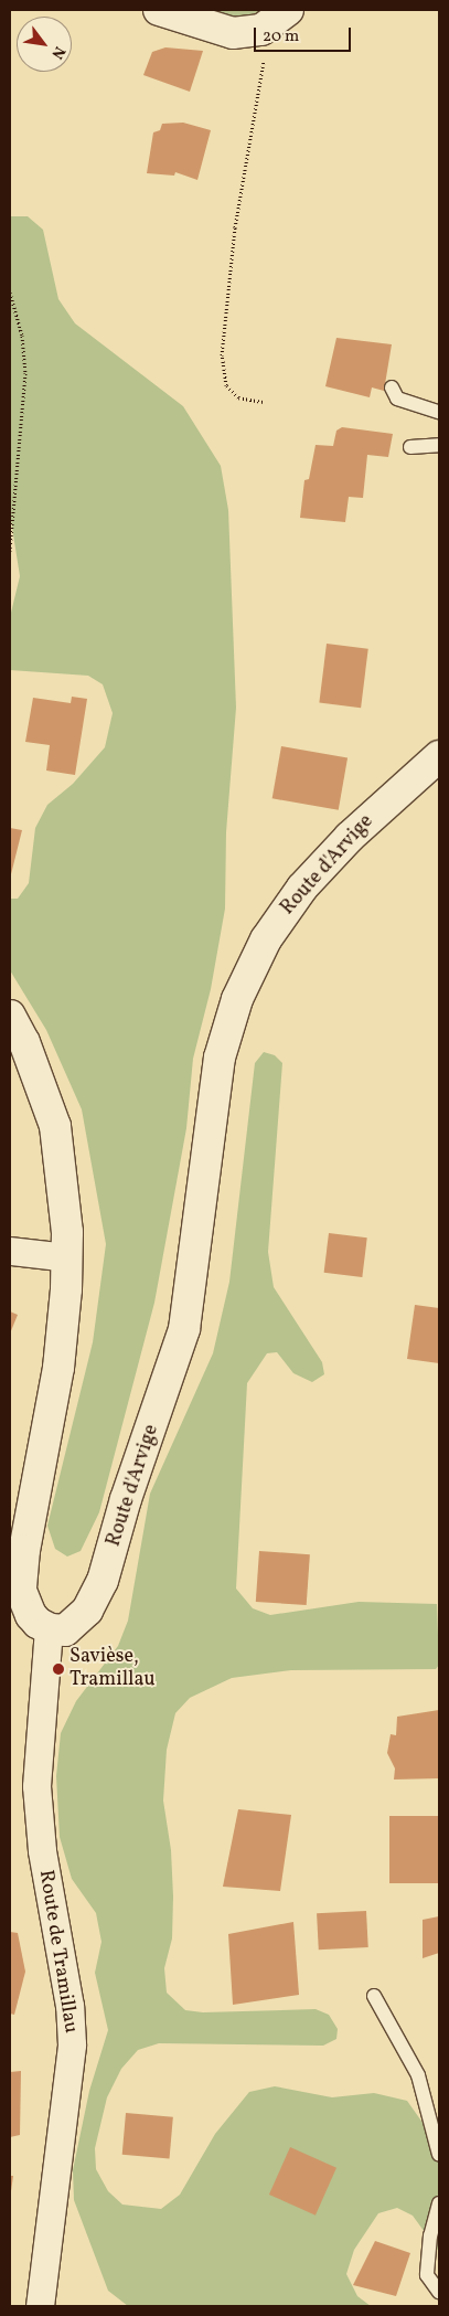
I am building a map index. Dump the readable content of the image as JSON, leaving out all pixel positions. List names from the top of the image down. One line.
{"streets":{"street":["Route d'Arvige","Route de Tramillau"]},"crossings":[["Route d'Arvige","Route de Tramillau"]],"places":["Savièse, Tramillau"],"scale_bar":"20 m","north":"bottom right"}
